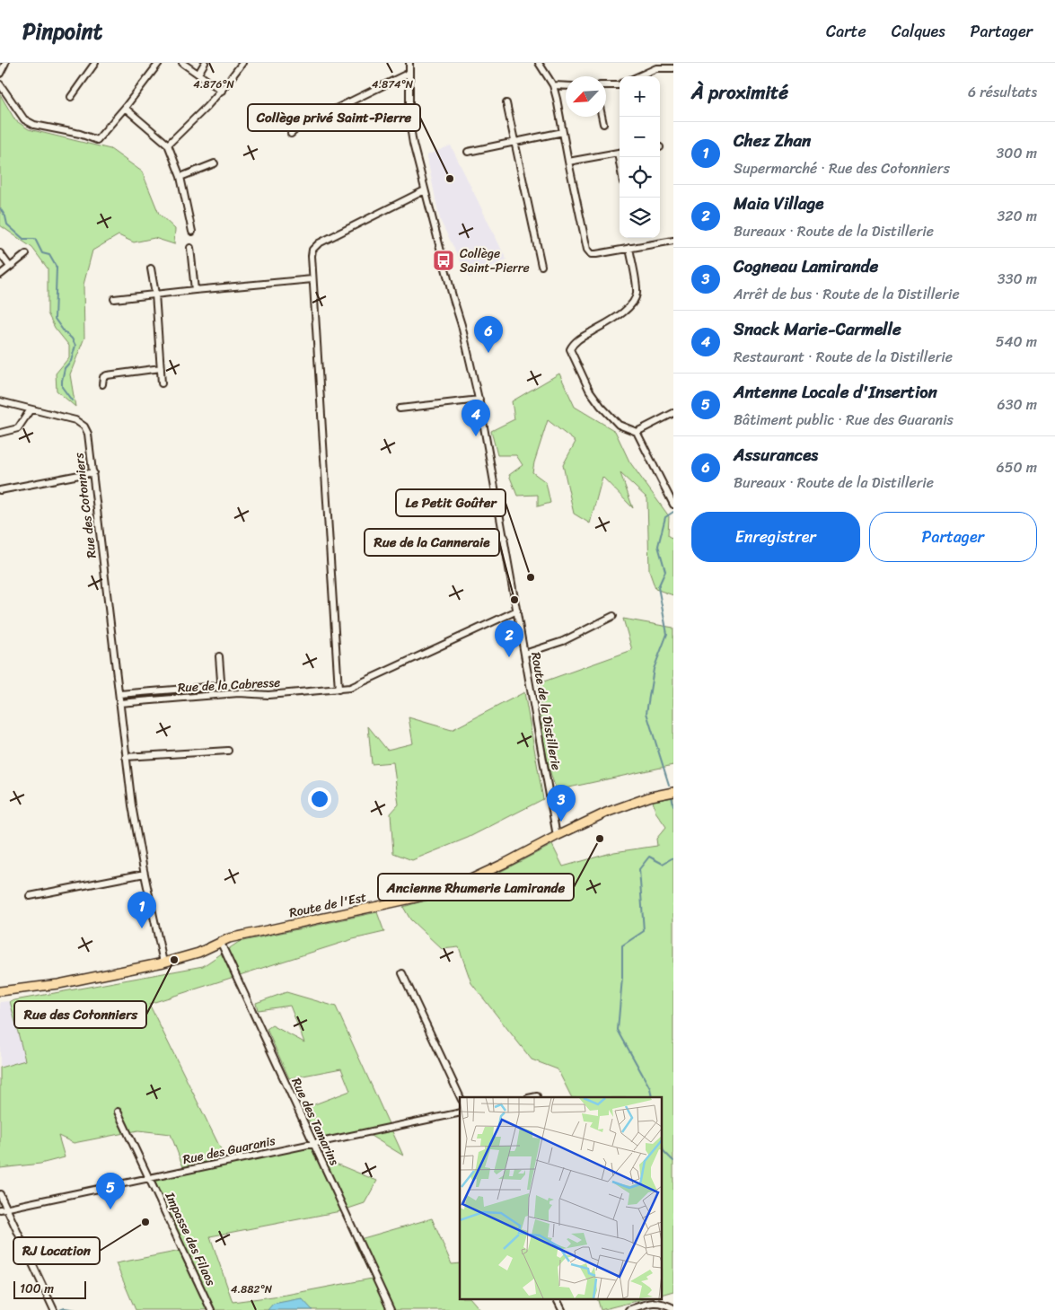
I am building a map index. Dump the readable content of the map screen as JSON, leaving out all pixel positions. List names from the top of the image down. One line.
{"streets":{"main road":["Route de l'Est"],"street":["Rue des Cotonniers","Rue de la Cabresse","Route de la Distillerie","Rue des Tamarins","Rue des Guaranis","Impasse des Filaos"]},"crossings":[["Rue des Cotonniers","Rue de la Cabresse"],["Rue des Cotonniers","Route de l'Est"],["Rue de la Cabresse","Route de la Distillerie"],["Route de la Distillerie","Route de l'Est"],["Route de l'Est","Rue des Tamarins"],["Rue des Tamarins","Rue des Guaranis"],["Rue des Guaranis","Impasse des Filaos"]],"places":{"other":["Collège privé Saint-Pierre","Le Petit Goûter","Rue de la Canneraie","Ancienne Rhumerie Lamirande","Rue des Cotonniers","RJ Location"],"bus stop":["Collège Saint-Pierre"]},"scale_bar":"100 m","north":"bottom left","page":{"header":"Pinpoint","nav":["Carte","Calques","Partager"],"heading":["À proximité","6 résultats"],"map_buttons":["+","−"],"list":[{"mark":"1","name":"Chez Zhan","note":"Supermarché · Rue des Cotonniers","value":"300 m"},{"mark":"2","name":"Maia Village","note":"Bureaux · Route de la Distillerie","value":"320 m"},{"mark":"3","name":"Cogneau Lamirande","note":"Arrêt de bus · Route de la Distillerie","value":"330 m"},{"mark":"4","name":"Snack Marie-Carmelle","note":"Restaurant · Route de la Distillerie","value":"540 m"},{"mark":"5","name":"Antenne Locale d'Insertion","note":"Bâtiment public · Rue des Guaranis","value":"630 m"},{"mark":"6","name":"Assurances","note":"Bureaux · Route de la Distillerie","value":"650 m"}],"pins":["6","4","2","3","1","5"],"buttons":["Enregistrer","Partager"],"scale":"100 m"},"coordinates":["4.874°N","4.876°N","4.882°N"]}
